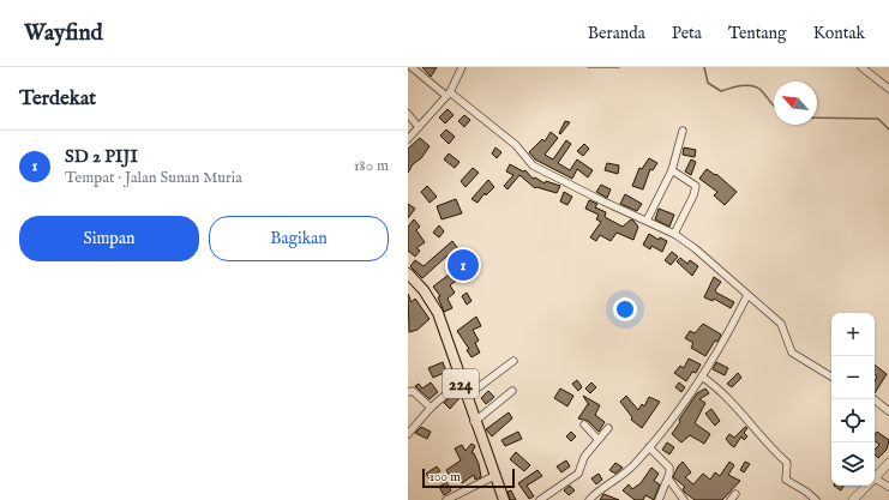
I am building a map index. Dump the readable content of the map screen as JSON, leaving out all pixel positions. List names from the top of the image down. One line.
{"streets":{"main road":["224"]},"scale_bar":"100 m","north":"top left","page":{"header":"Wayfind","nav":["Beranda","Peta","Tentang","Kontak"],"heading":"Terdekat","list":[{"mark":"1","name":"SD 2 PIJI","note":"Tempat · Jalan Sunan Muria","value":"180 m"}],"buttons":["Simpan","Bagikan"],"pins":"1","map_buttons":["+","−"],"scale":"100 m"}}
